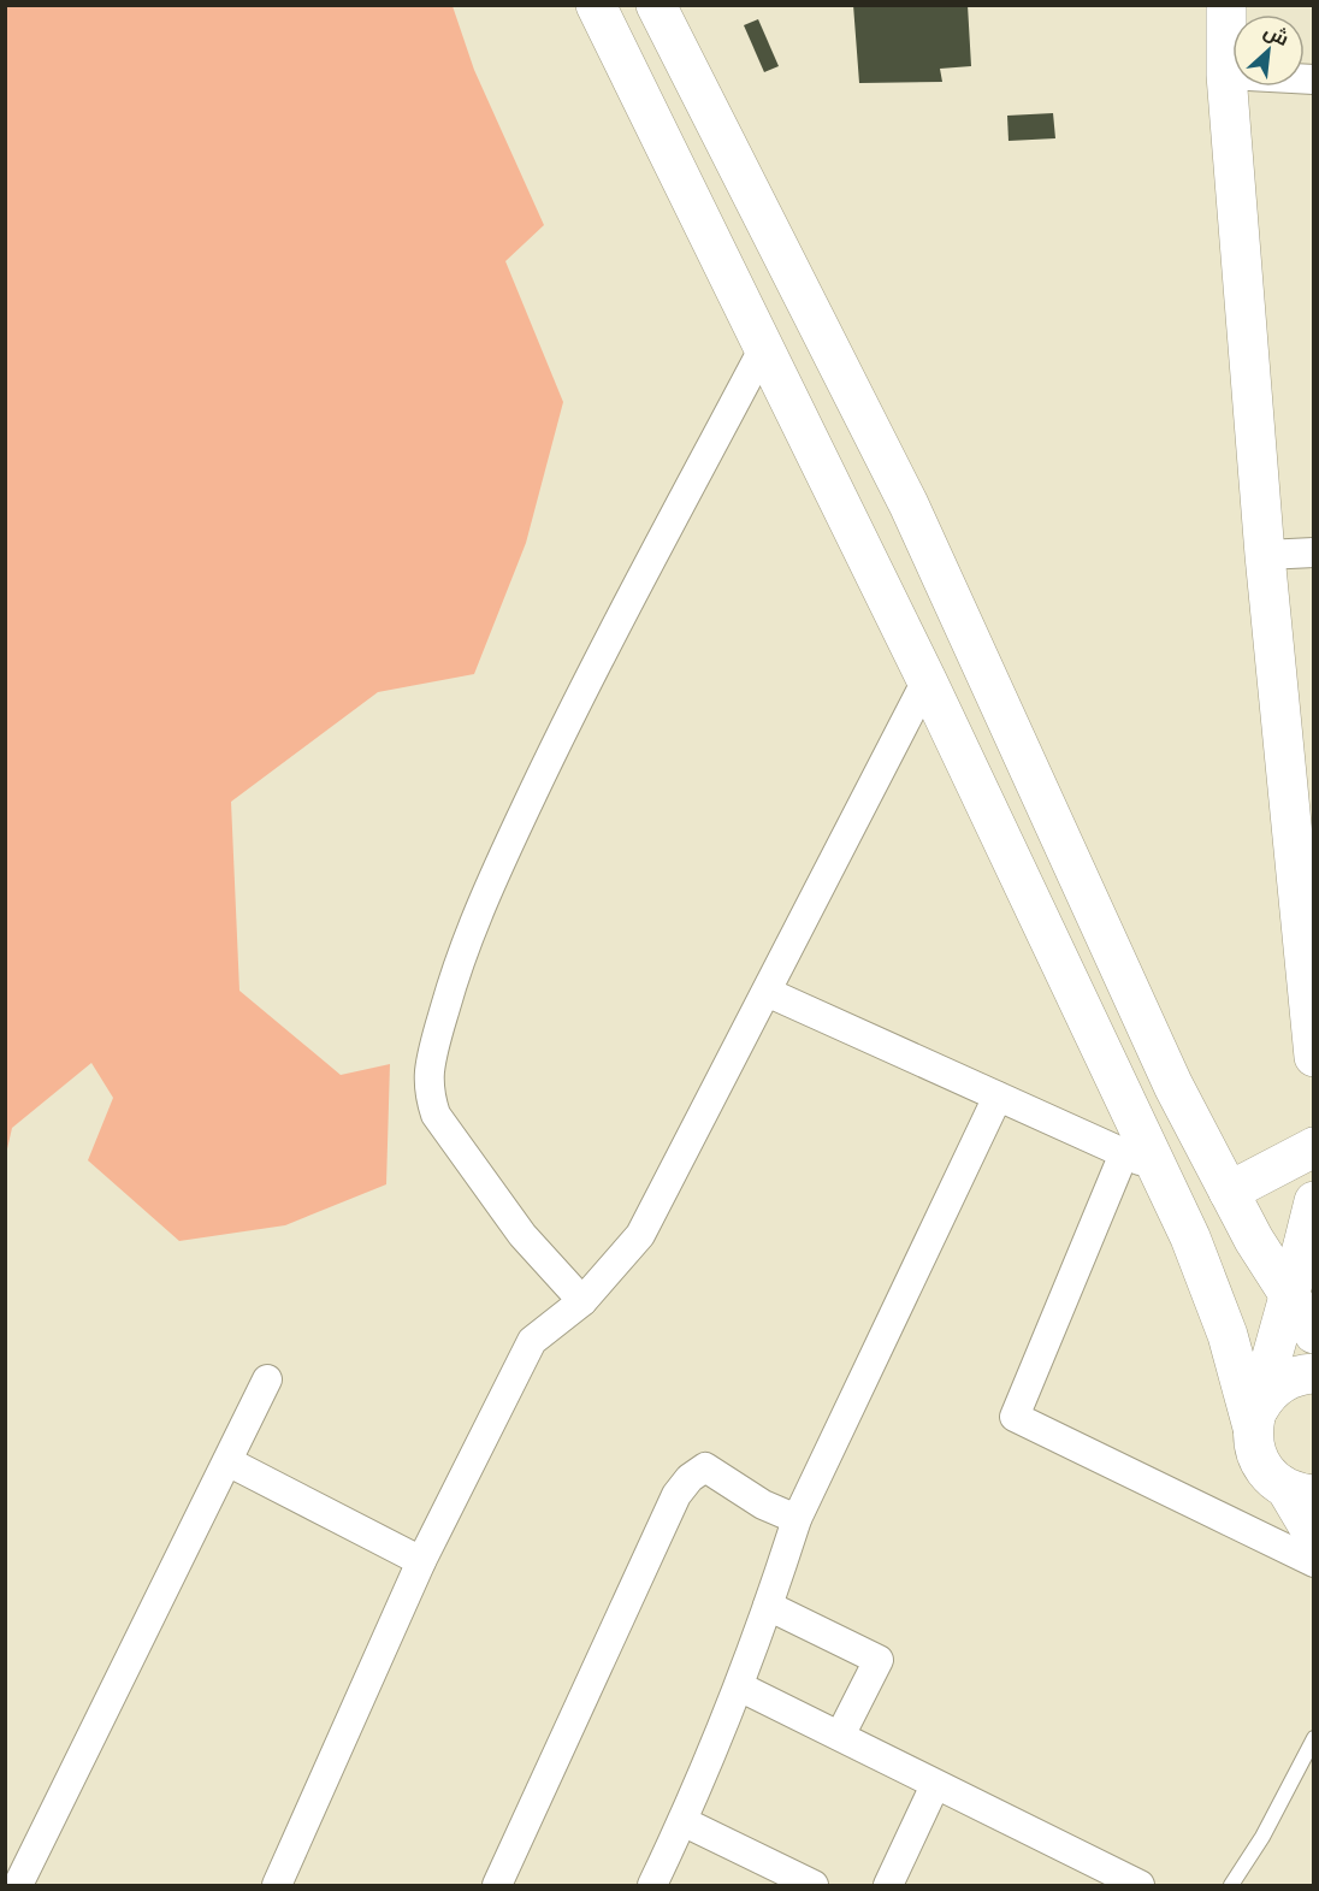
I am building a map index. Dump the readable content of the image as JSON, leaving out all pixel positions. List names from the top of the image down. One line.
{"north":"top right"}
